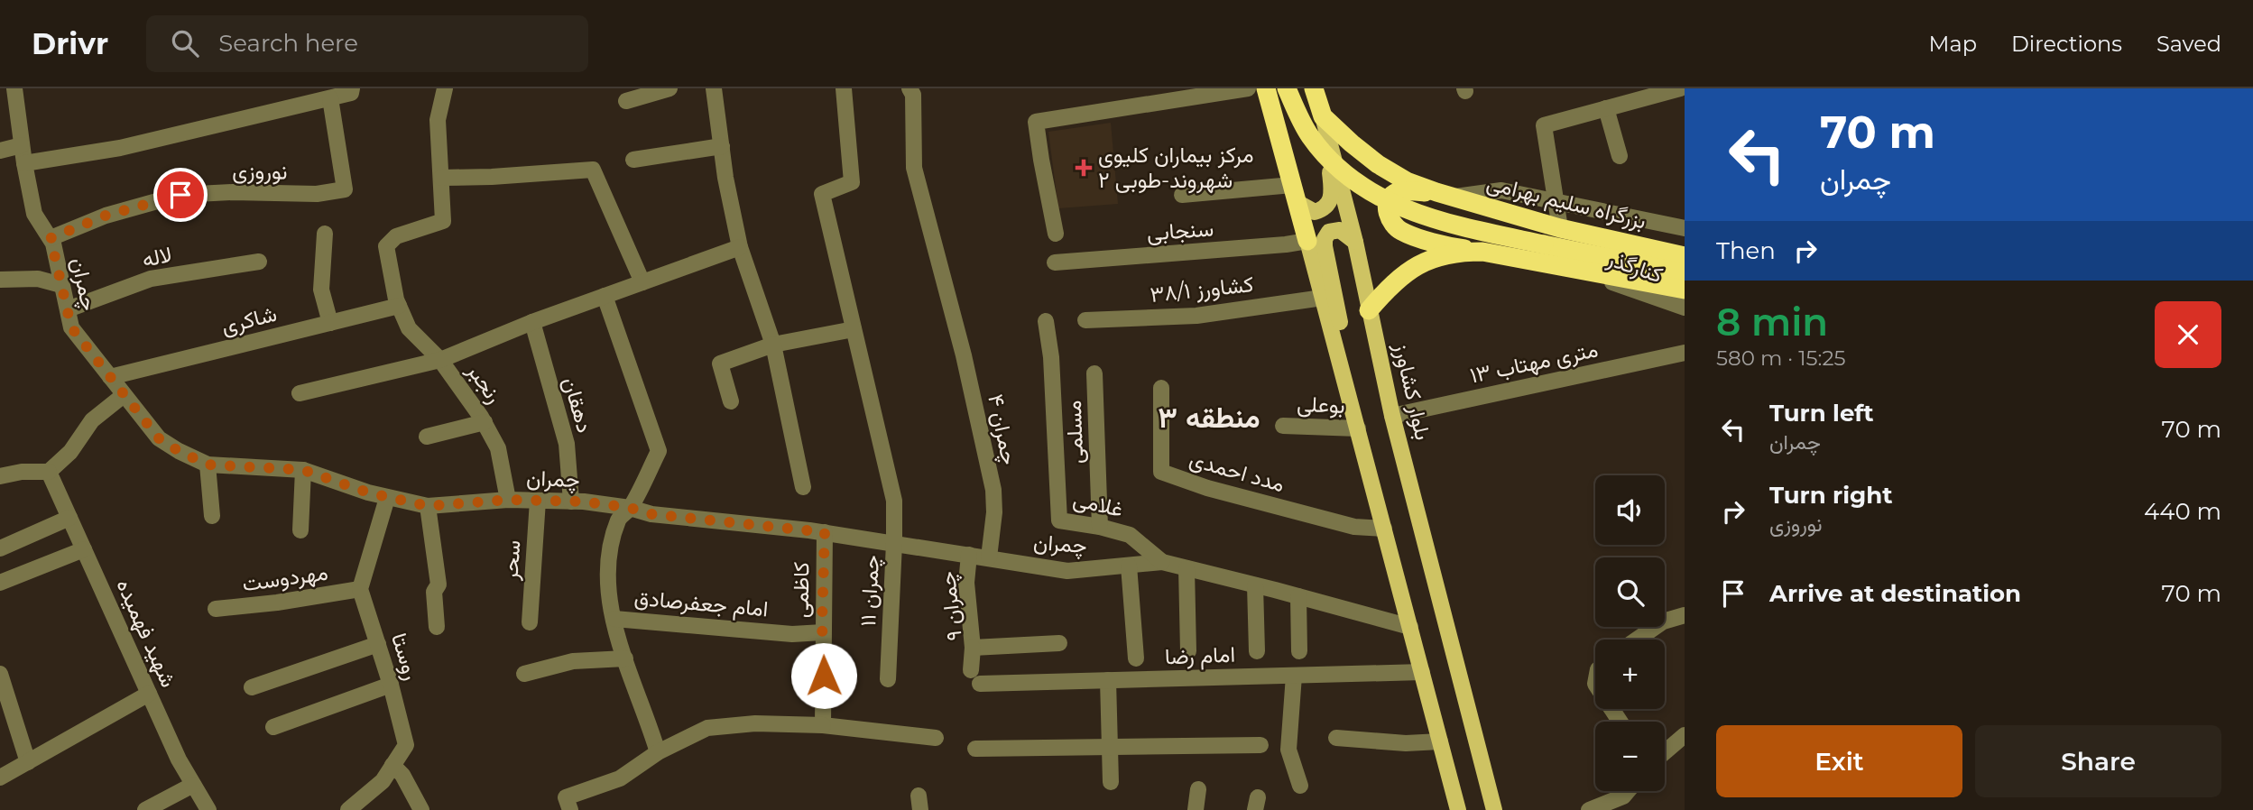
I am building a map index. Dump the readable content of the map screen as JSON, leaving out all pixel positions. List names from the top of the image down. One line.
{"streets":{"highway":["بزرگراه سلیم بهرامی"],"main road":["بلوار کشاورز"],"street":["نوروزی","سنجابی","لاله","کنارگذر","چمران","کشاورز ۳۸/۱","شاکری","۱۳ متری مهتاب","رنجبر","دهقان","بوعلی","چمران ۴","مسلمی","مدد احمدی","غلامی","سحر","مهردوست","کاظمی","چمران ۱۱","امام جعفرصادق","چمران ۹","شهید فهمیده","امام رضا","روستا"]},"crossings":[["نوروزی","چمران"],["بزرگراه سلیم بهرامی","کنارگذر"],["لاله","چمران"],["چمران","شاکری"],["چمران","رنجبر"],["چمران","دهقان"],["چمران","چمران ۴"],["چمران","غلامی"],["چمران","سحر"],["چمران","کاظمی"],["چمران","چمران ۱۱"],["چمران","چمران ۹"],["شاکری","رنجبر"],["۱۳ متری مهتاب","بلوار کشاورز"],["مسلمی","غلامی"],["مهردوست","روستا"],["کاظمی","امام جعفرصادق"],["چمران ۹","امام رضا"]],"districts":["منطقه ۳"],"places":{"health":["مرکز بیماران کلیوی شهروند-طوبی ۲"]},"page":{"header":"Drivr","search":"Search here","nav":["Map","Directions","Saved"],"turn":["70 m","چمران"],"then":"Then","heading":["8 min","580 m · 15:25"],"list":[{"name":"Turn left","note":"چمران","value":"70 m"},{"name":"Turn right","note":"نوروزی","value":"440 m"},{"name":"Arrive at destination","value":"70 m"}],"map_buttons":["+","−"],"buttons":["Exit","Share"]}}
